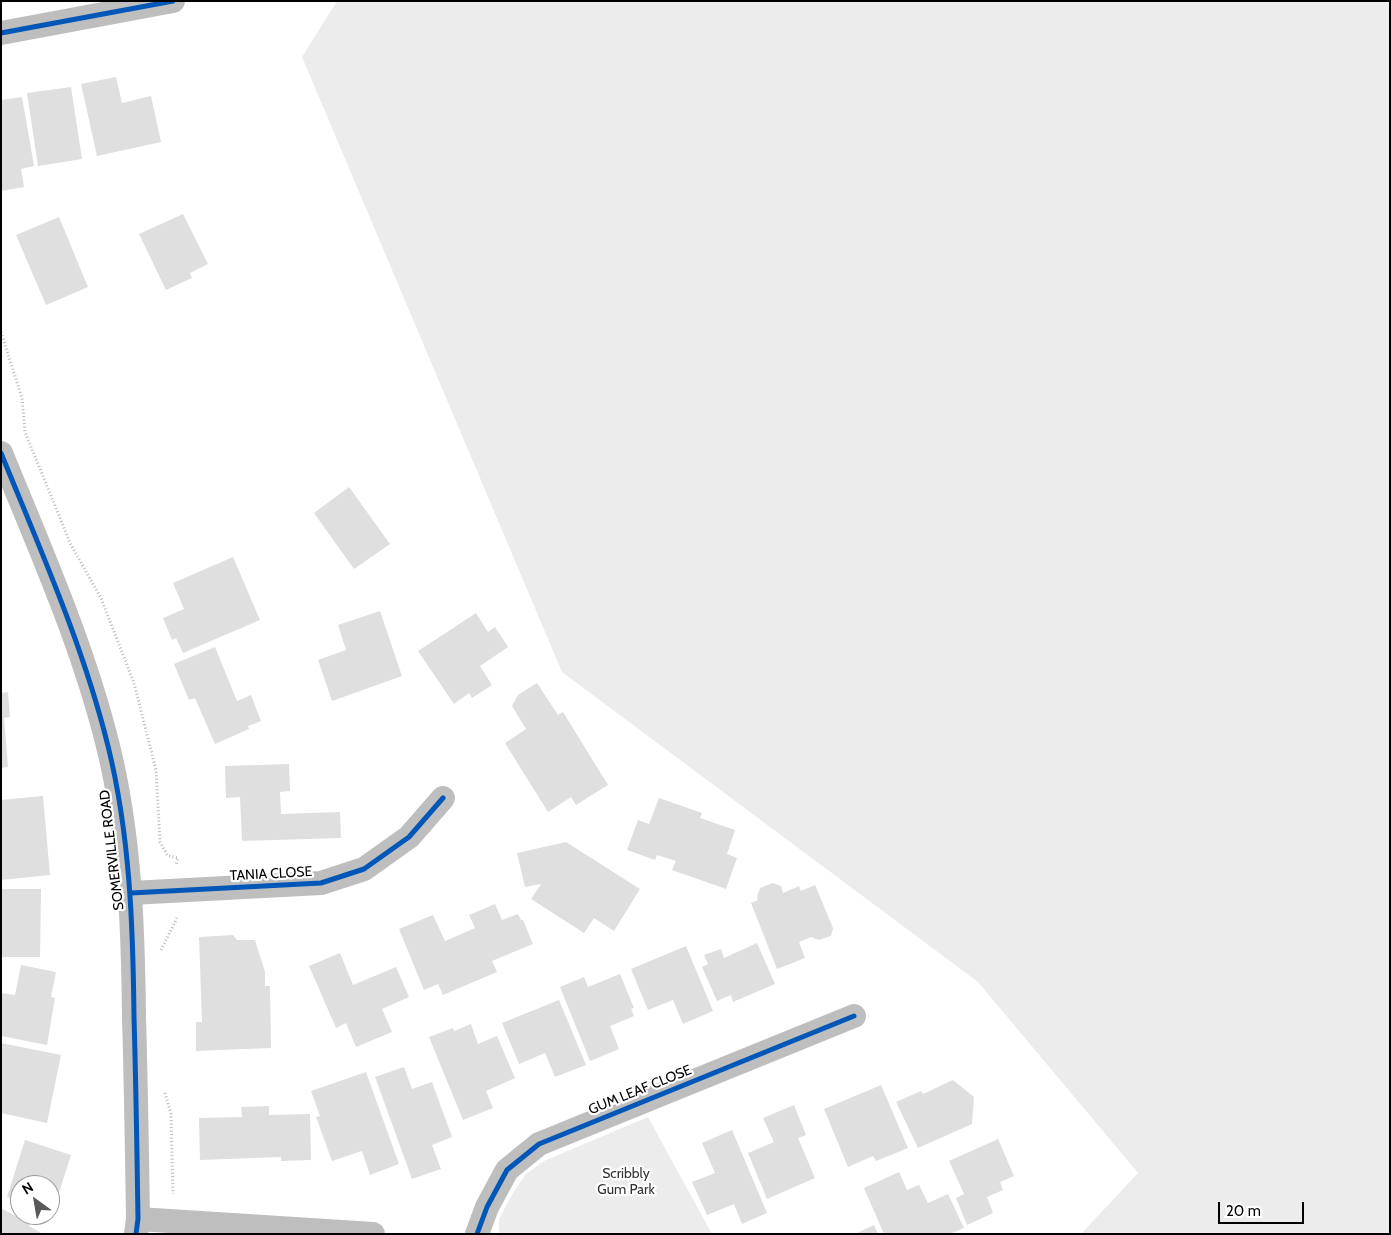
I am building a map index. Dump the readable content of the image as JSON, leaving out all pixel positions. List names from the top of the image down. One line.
{"streets":{"street":["SOMERVILLE ROAD","TANIA CLOSE","GUM LEAF CLOSE"]},"crossings":[["SOMERVILLE ROAD","TANIA CLOSE"]],"parks":["Scribbly Gum Park"],"scale_bar":"20 m","north":"top left"}
